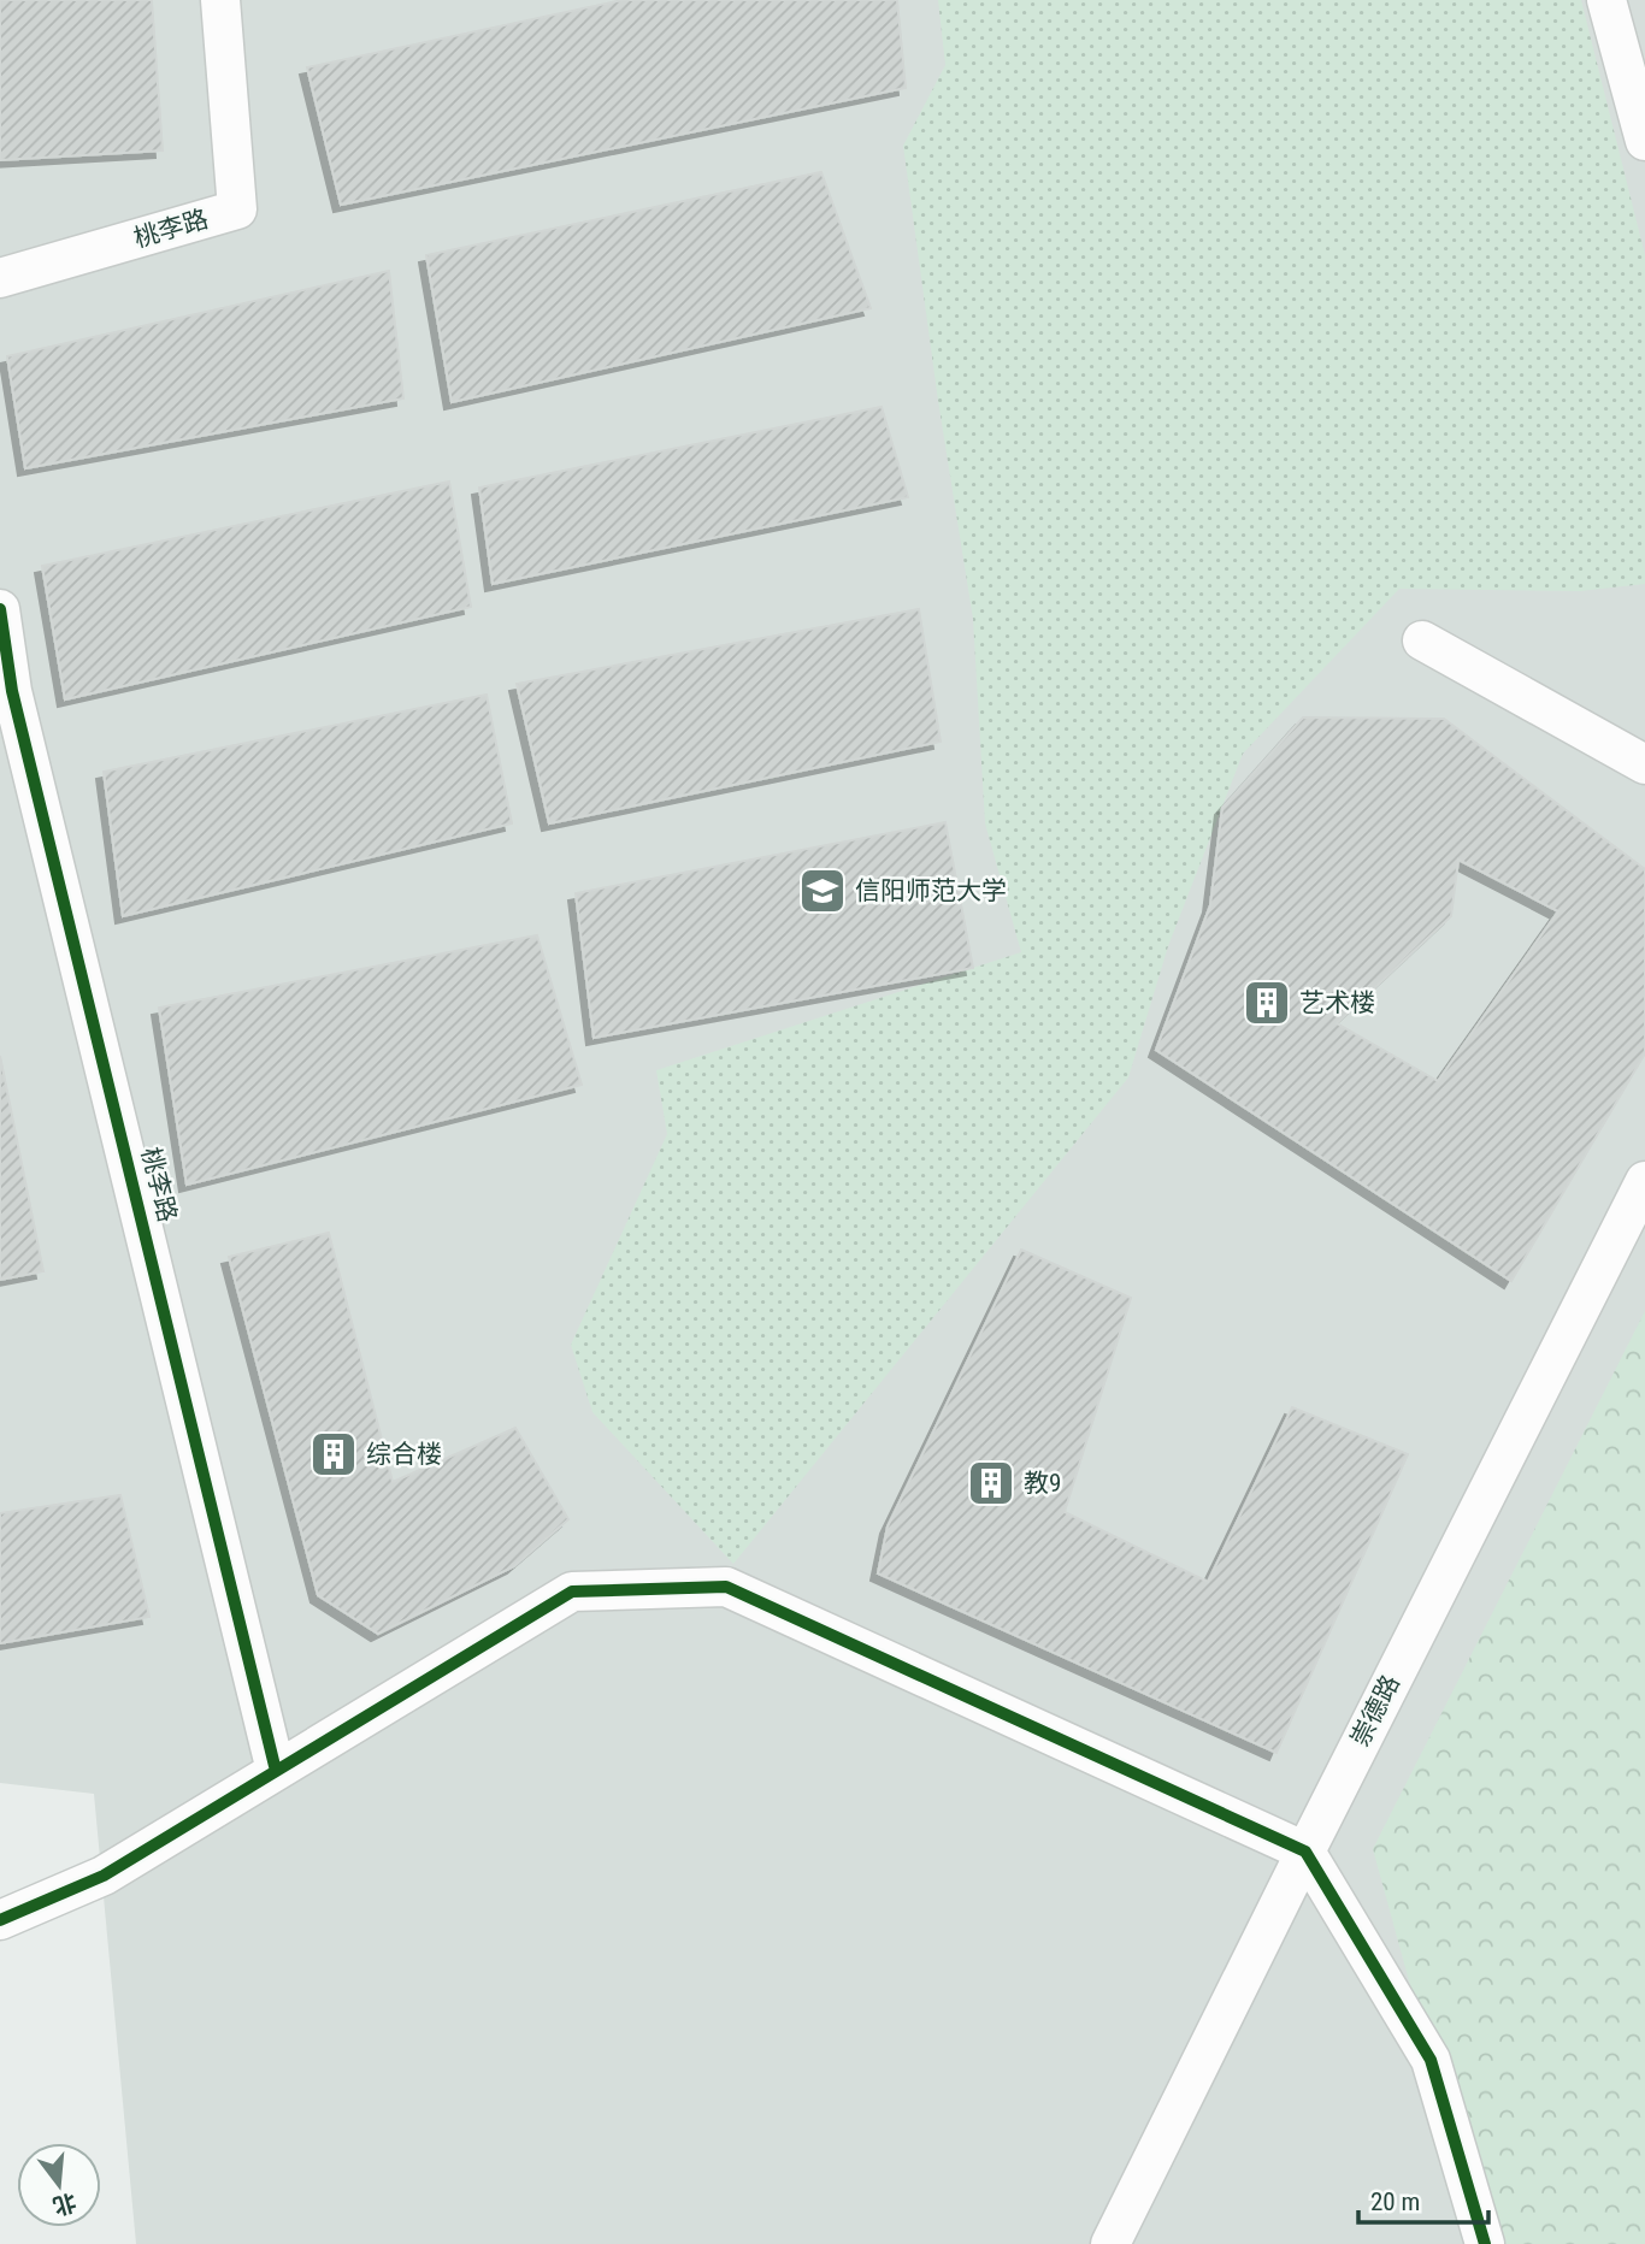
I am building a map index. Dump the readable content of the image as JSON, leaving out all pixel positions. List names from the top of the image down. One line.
{"streets":{"street":["桃李路","崇德路"]},"places":{"school or university":["信阳师范大学"],"building":["艺术楼","综合楼","教9"]},"scale_bar":"20 m","north":"bottom"}
